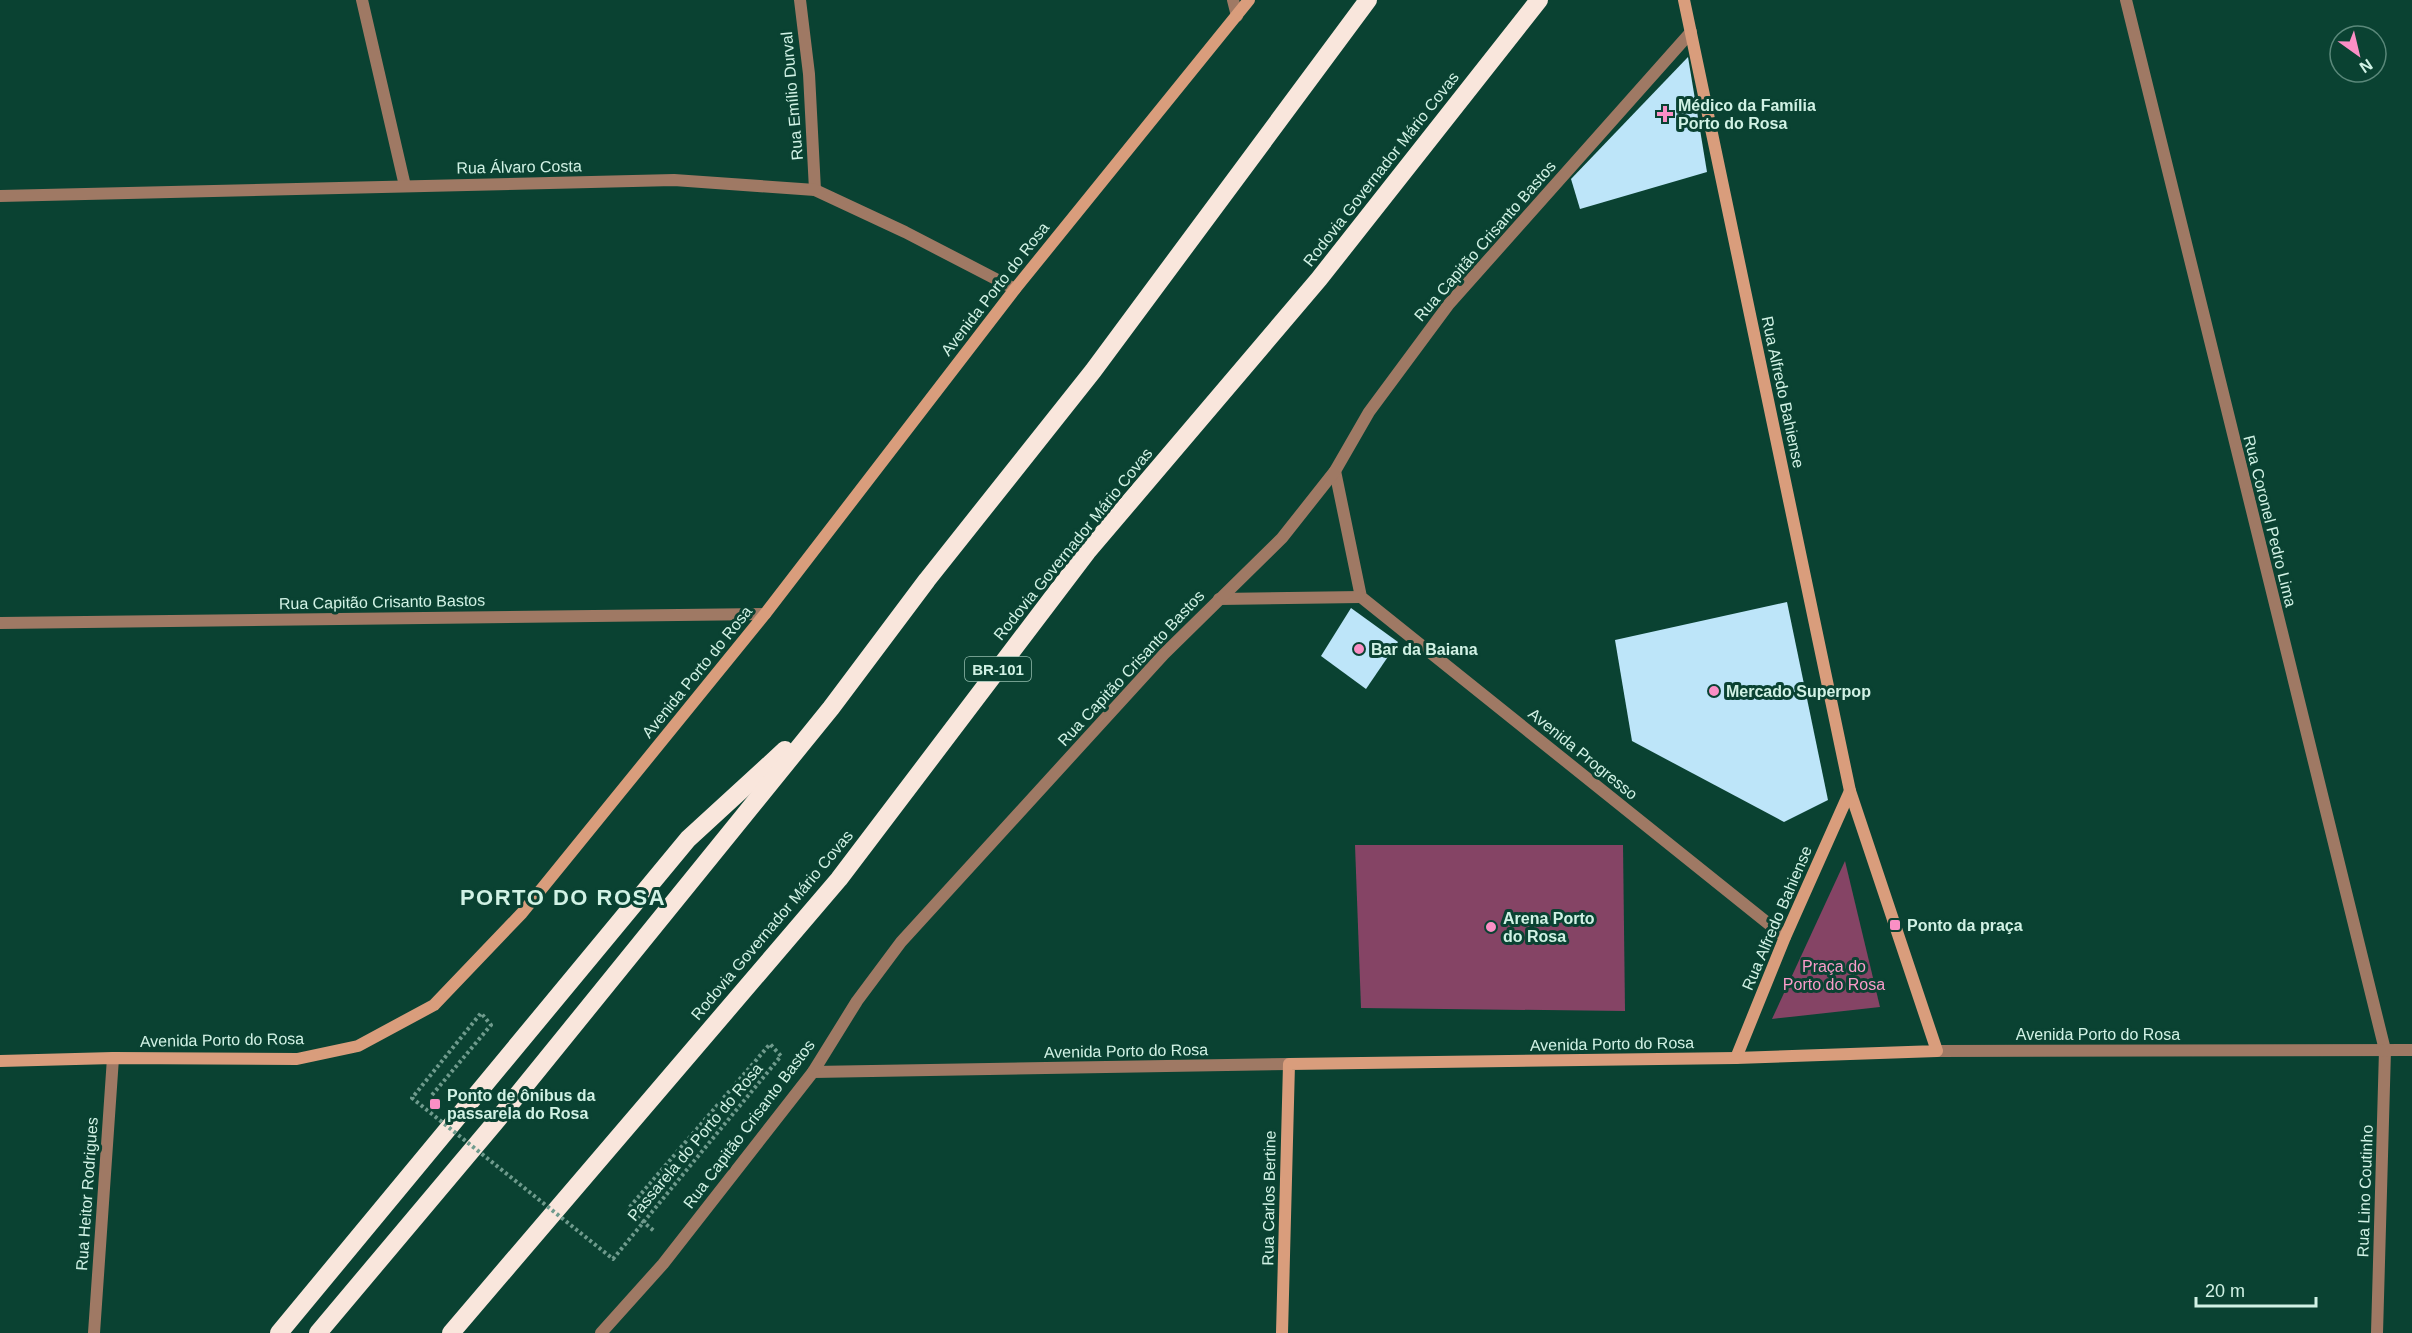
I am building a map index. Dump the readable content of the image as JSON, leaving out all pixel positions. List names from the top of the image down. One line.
{"streets":{"highway":["Rodovia Governador Mário Covas","BR-101"],"main road":["Avenida Porto do Rosa","Rua Alfredo Bahiense","Rua Carlos Bertine"],"street":["Rua Emílio Durval","Rua Álvaro Costa","Rua Capitão Crisanto Bastos","Rua Coronel Pedro Lima","Avenida Progresso","Rua Lino Coutinho","Rua Heitor Rodrigues"],"path":["Passarela do Porto do Rosa"]},"crossings":[["Rua Emílio Durval","Rua Álvaro Costa"],["Rua Álvaro Costa","Avenida Porto do Rosa"],["Rua Capitão Crisanto Bastos","Avenida Porto do Rosa"],["Rua Capitão Crisanto Bastos","Rua Alfredo Bahiense"],["Rua Capitão Crisanto Bastos","Passarela do Porto do Rosa"],["Avenida Porto do Rosa","Rua Alfredo Bahiense"],["Avenida Porto do Rosa","Rua Coronel Pedro Lima"],["Avenida Porto do Rosa","Rua Lino Coutinho"],["Avenida Porto do Rosa","Rua Heitor Rodrigues"],["Avenida Porto do Rosa","Rua Carlos Bertine"],["Rua Alfredo Bahiense","Avenida Progresso"],["Rua Coronel Pedro Lima","Rua Lino Coutinho"]],"districts":["PORTO DO ROSA"],"parks":["Praça do Porto do Rosa"],"places":{"health":["Médico da Família Porto do Rosa"],"other":["Bar da Baiana","Mercado Superpop","Arena Porto do Rosa"],"transit":["Ponto da praça","Ponto de ônibus da passarela do Rosa"]},"scale_bar":"20 m","north":"bottom right"}
